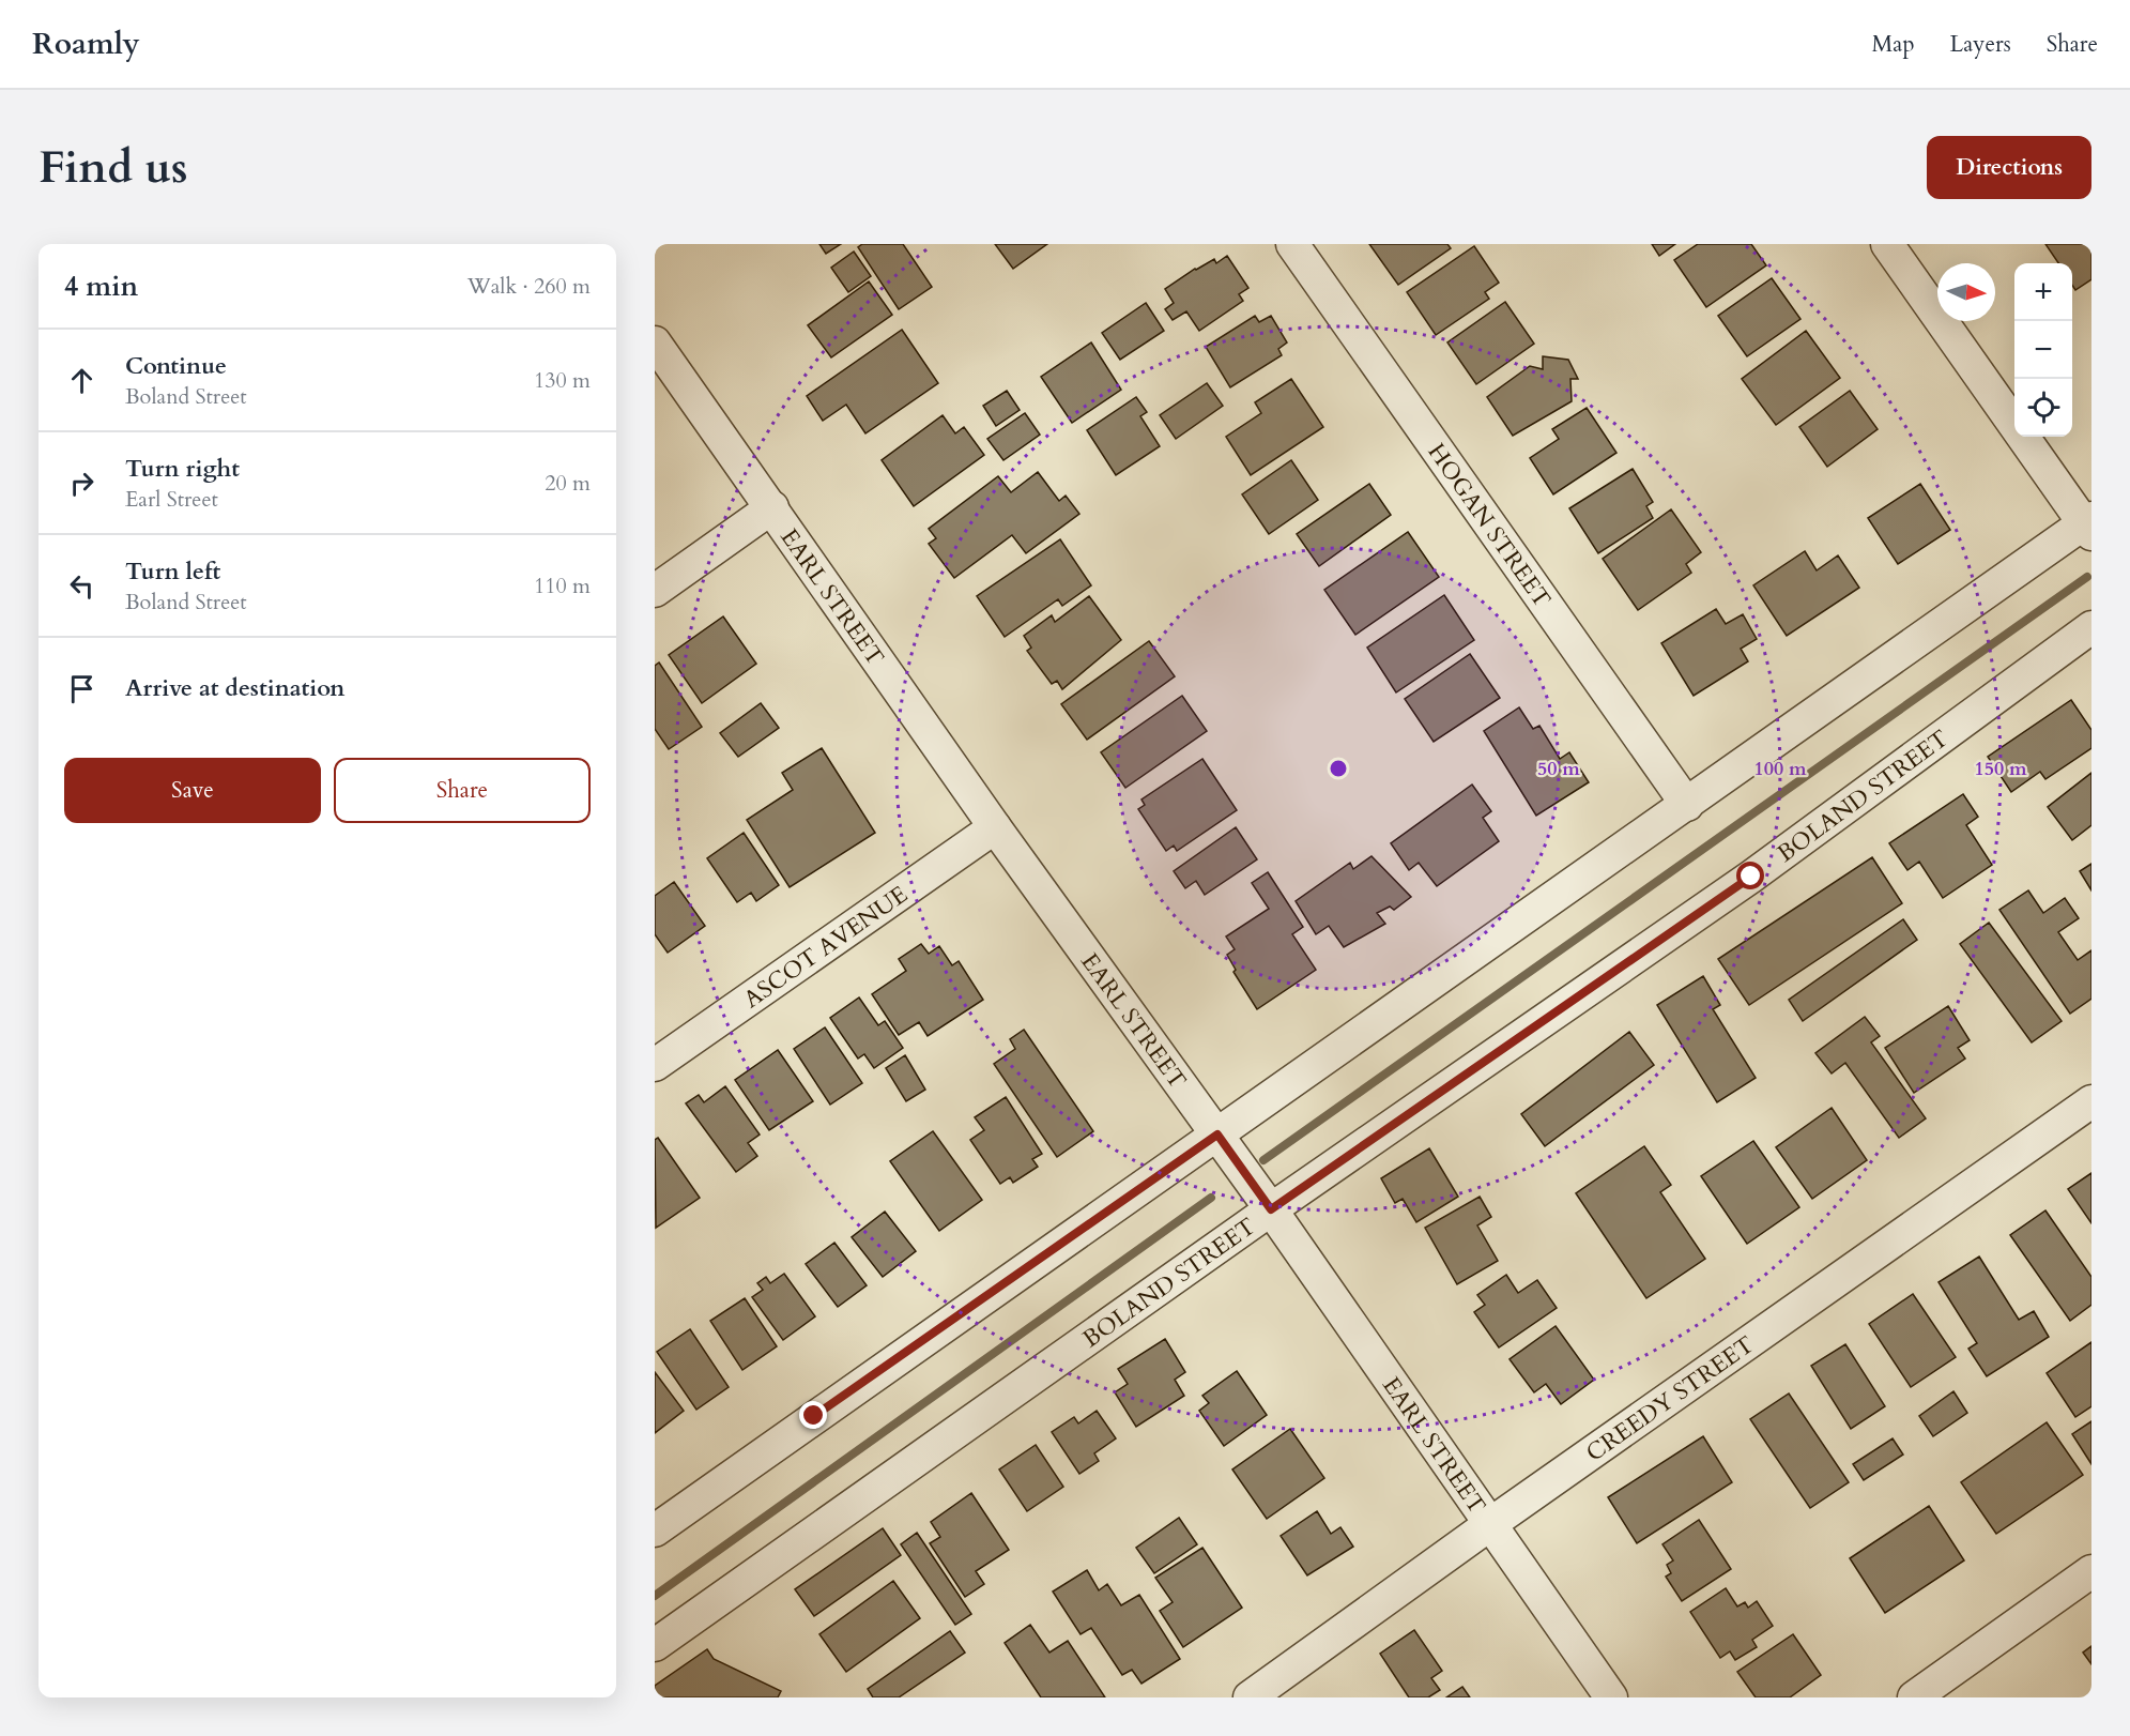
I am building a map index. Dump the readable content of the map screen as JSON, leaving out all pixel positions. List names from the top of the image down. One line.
{"streets":{"street":["HOGAN STREET","EARL STREET","BOLAND STREET","ASCOT AVENUE","CREEDY STREET"]},"crossings":[["EARL STREET","BOLAND STREET"],["EARL STREET","ASCOT AVENUE"],["EARL STREET","CREEDY STREET"]],"north":"right","page":{"header":"Roamly","nav":["Map","Layers","Share"],"buttons":["Directions",["Save","Share"]],"title":"Find us","heading":["4 min","Walk · 260 m"],"map_buttons":["+","−"],"list":[["Continue","Boland Street","130 m"],["Turn right","Earl Street","20 m"],["Turn left","Boland Street","110 m"],"Arrive at destination"]},"rings":["50 m","100 m","150 m"]}
